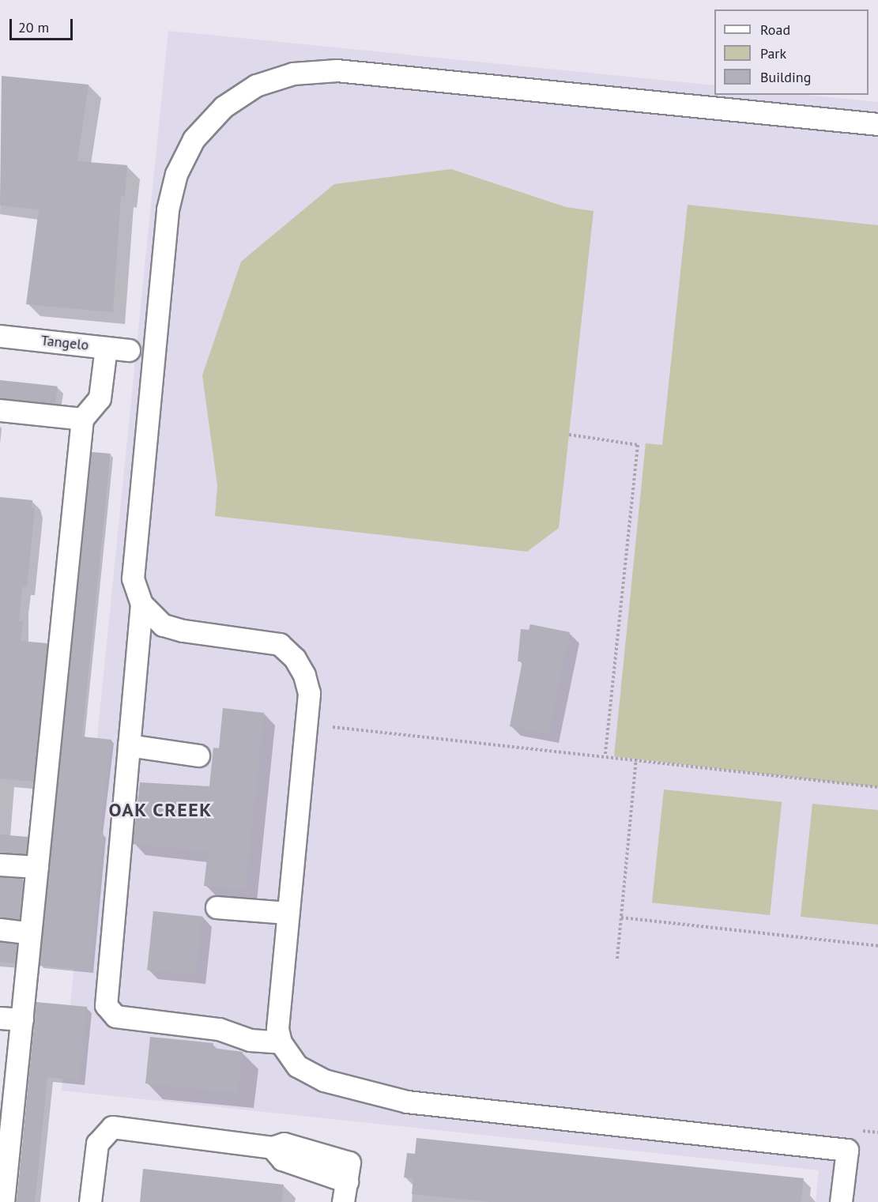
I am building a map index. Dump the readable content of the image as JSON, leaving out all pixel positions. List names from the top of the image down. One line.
{"streets":{"street":["Tangelo"]},"districts":["OAK CREEK"],"legend":["Road","Park","Building"],"scale_bar":"20 m"}
